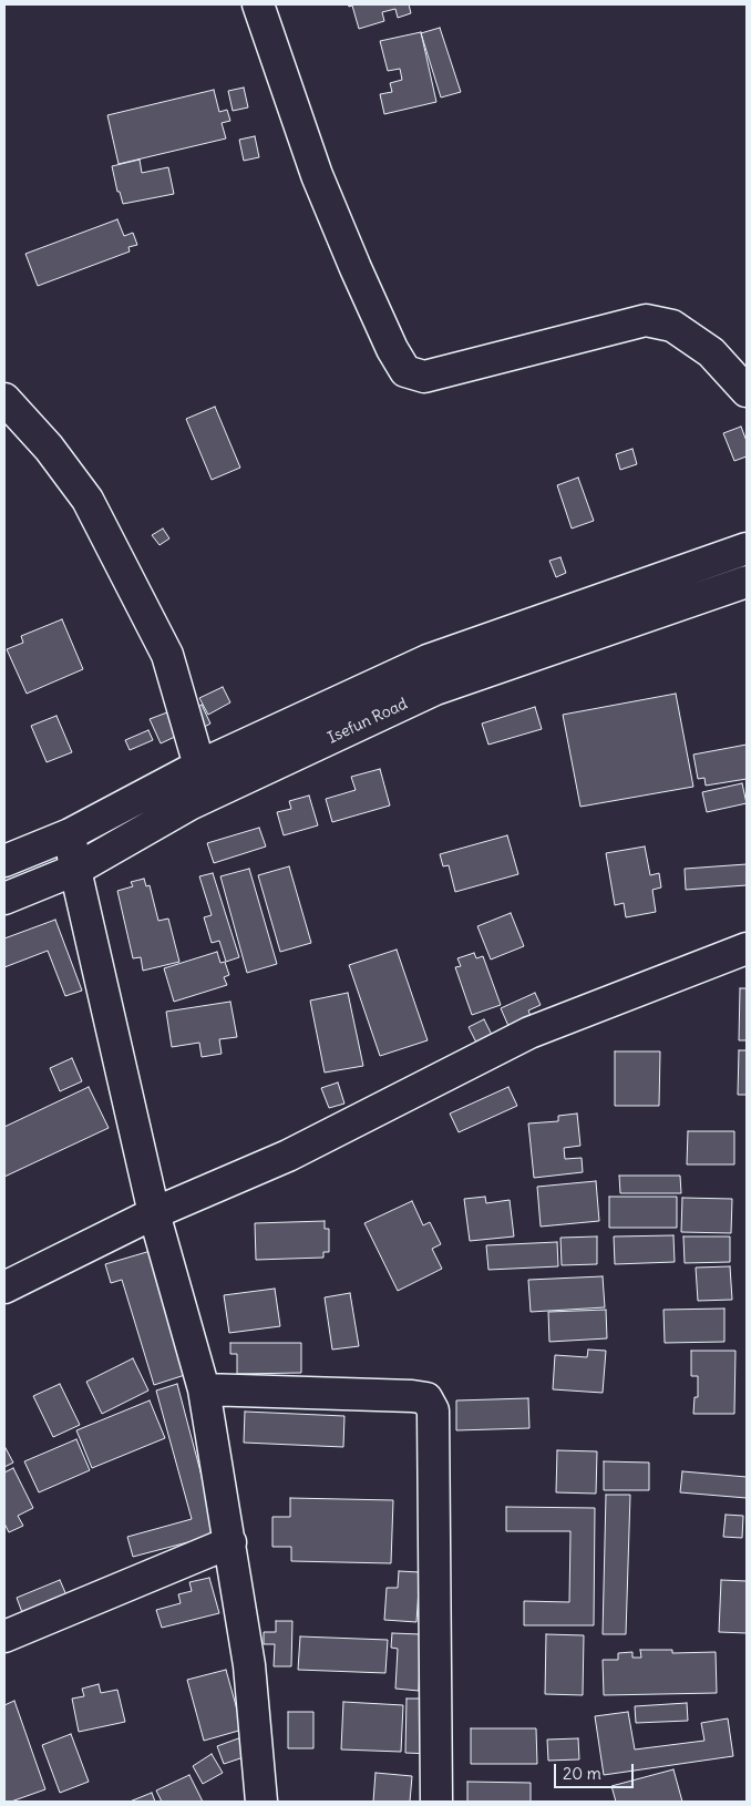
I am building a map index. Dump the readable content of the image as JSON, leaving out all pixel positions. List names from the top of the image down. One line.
{"streets":{"street":["Isefun Road"]},"scale_bar":"20 m"}
